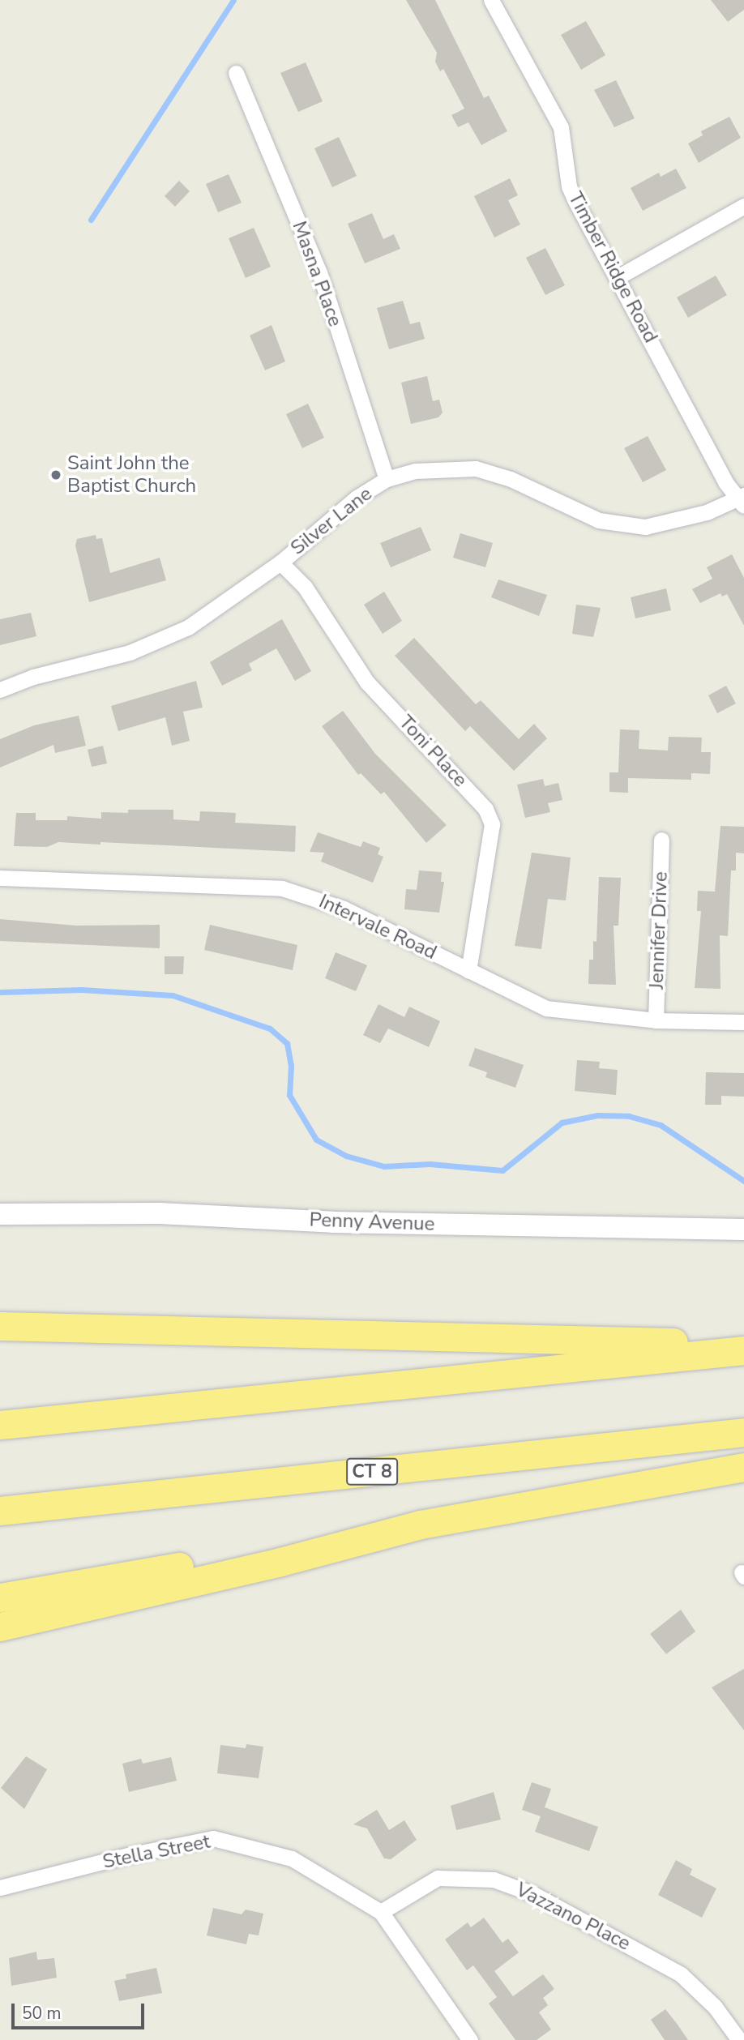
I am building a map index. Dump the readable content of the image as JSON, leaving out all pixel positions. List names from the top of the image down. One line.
{"streets":{"highway":["CT 8"],"main road":["Penny Avenue"],"street":["Timber Ridge Road","Masna Place","Silver Lane","Toni Place","Intervale Road","Jennifer Drive","Stella Street","Vazzano Place"]},"crossings":[["Timber Ridge Road","Silver Lane"],["Masna Place","Silver Lane"],["Silver Lane","Toni Place"],["Toni Place","Intervale Road"],["Intervale Road","Jennifer Drive"],["Stella Street","Vazzano Place"]],"places":["Saint John the Baptist Church"],"scale_bar":"50 m"}
